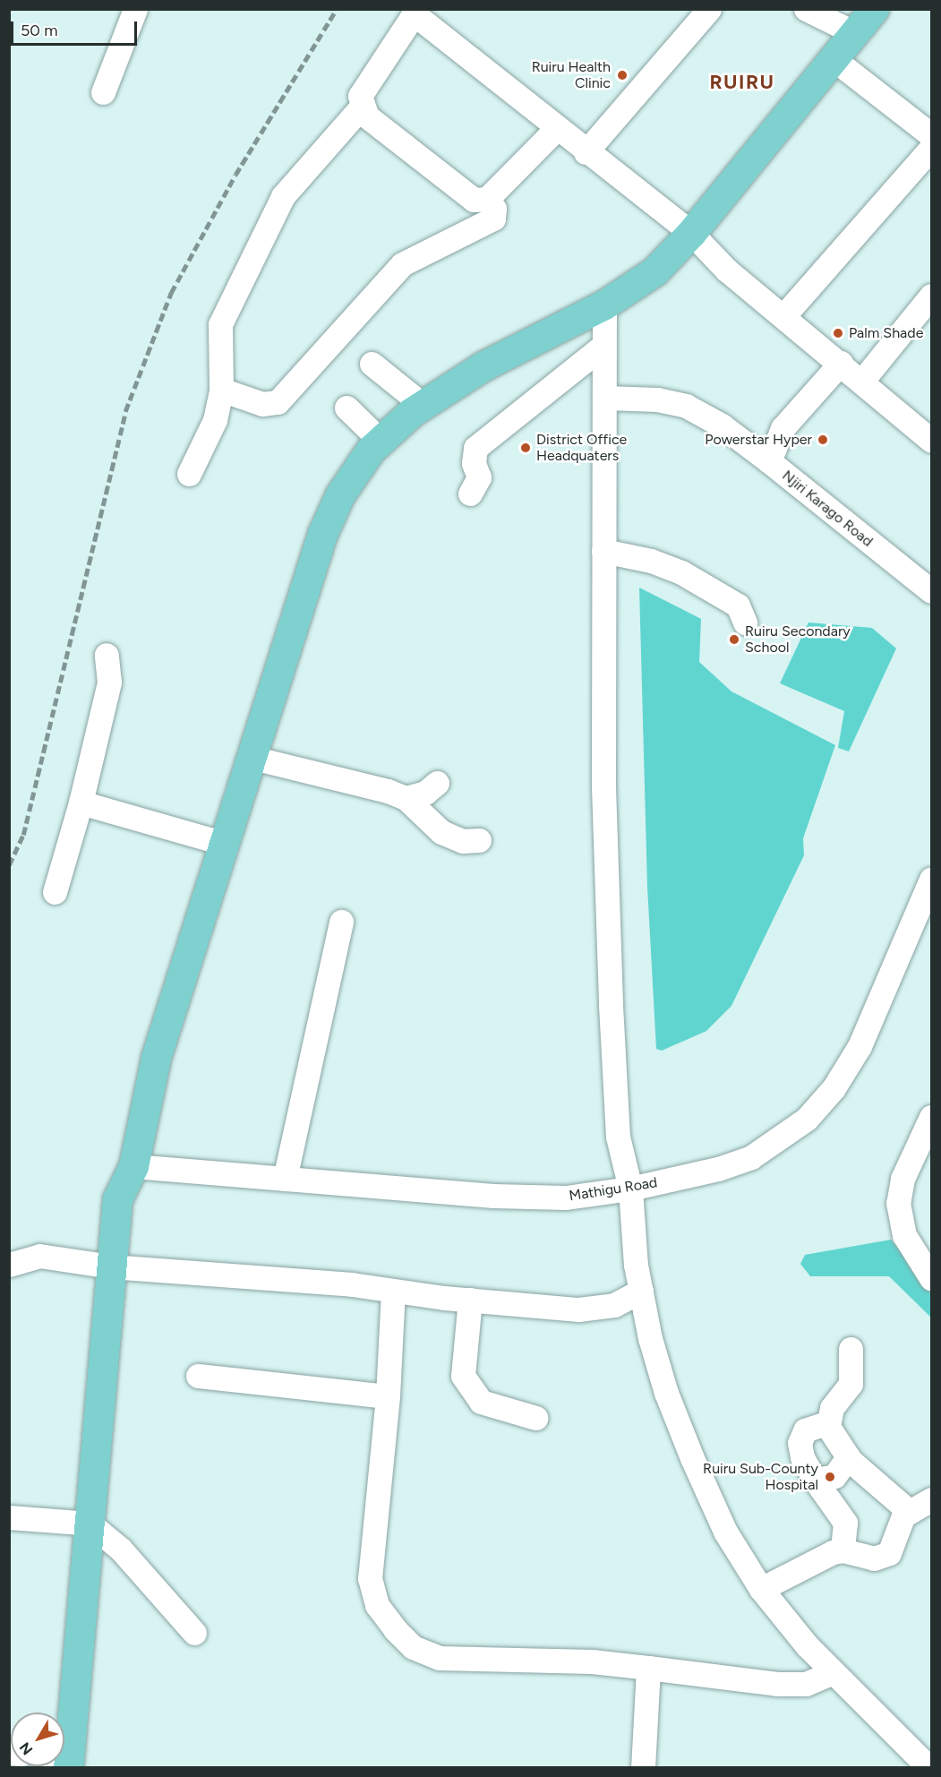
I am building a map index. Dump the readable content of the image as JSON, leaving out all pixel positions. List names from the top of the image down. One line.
{"streets":{"street":["Njiri Karago Road","Mathigu Road"]},"districts":["RUIRU"],"places":["Ruiru Health Clinic","Palm Shade","Powerstar Hyper","District Office Headquaters","Ruiru Secondary School","Ruiru Sub-County Hospital"],"scale_bar":"50 m","north":"bottom left"}
